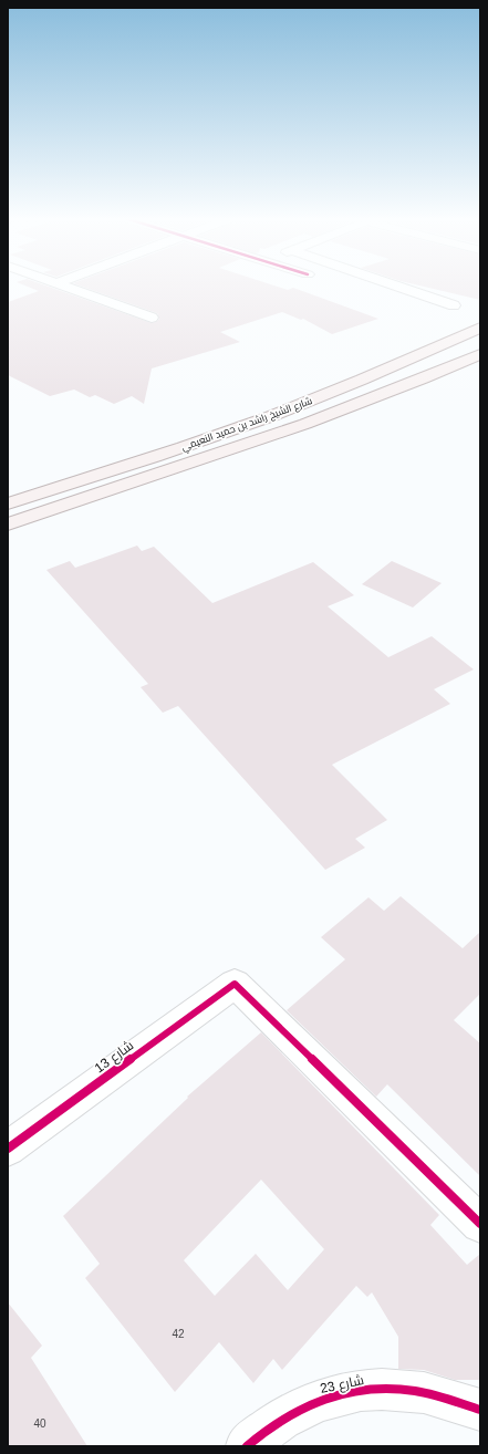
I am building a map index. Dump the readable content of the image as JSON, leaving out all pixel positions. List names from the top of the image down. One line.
{"streets":{"main road":["شارع الشيخ راشد بن حميد النعيمي"],"street":["شارع 13","شارع 23"]},"house_numbers":["42","40"]}
